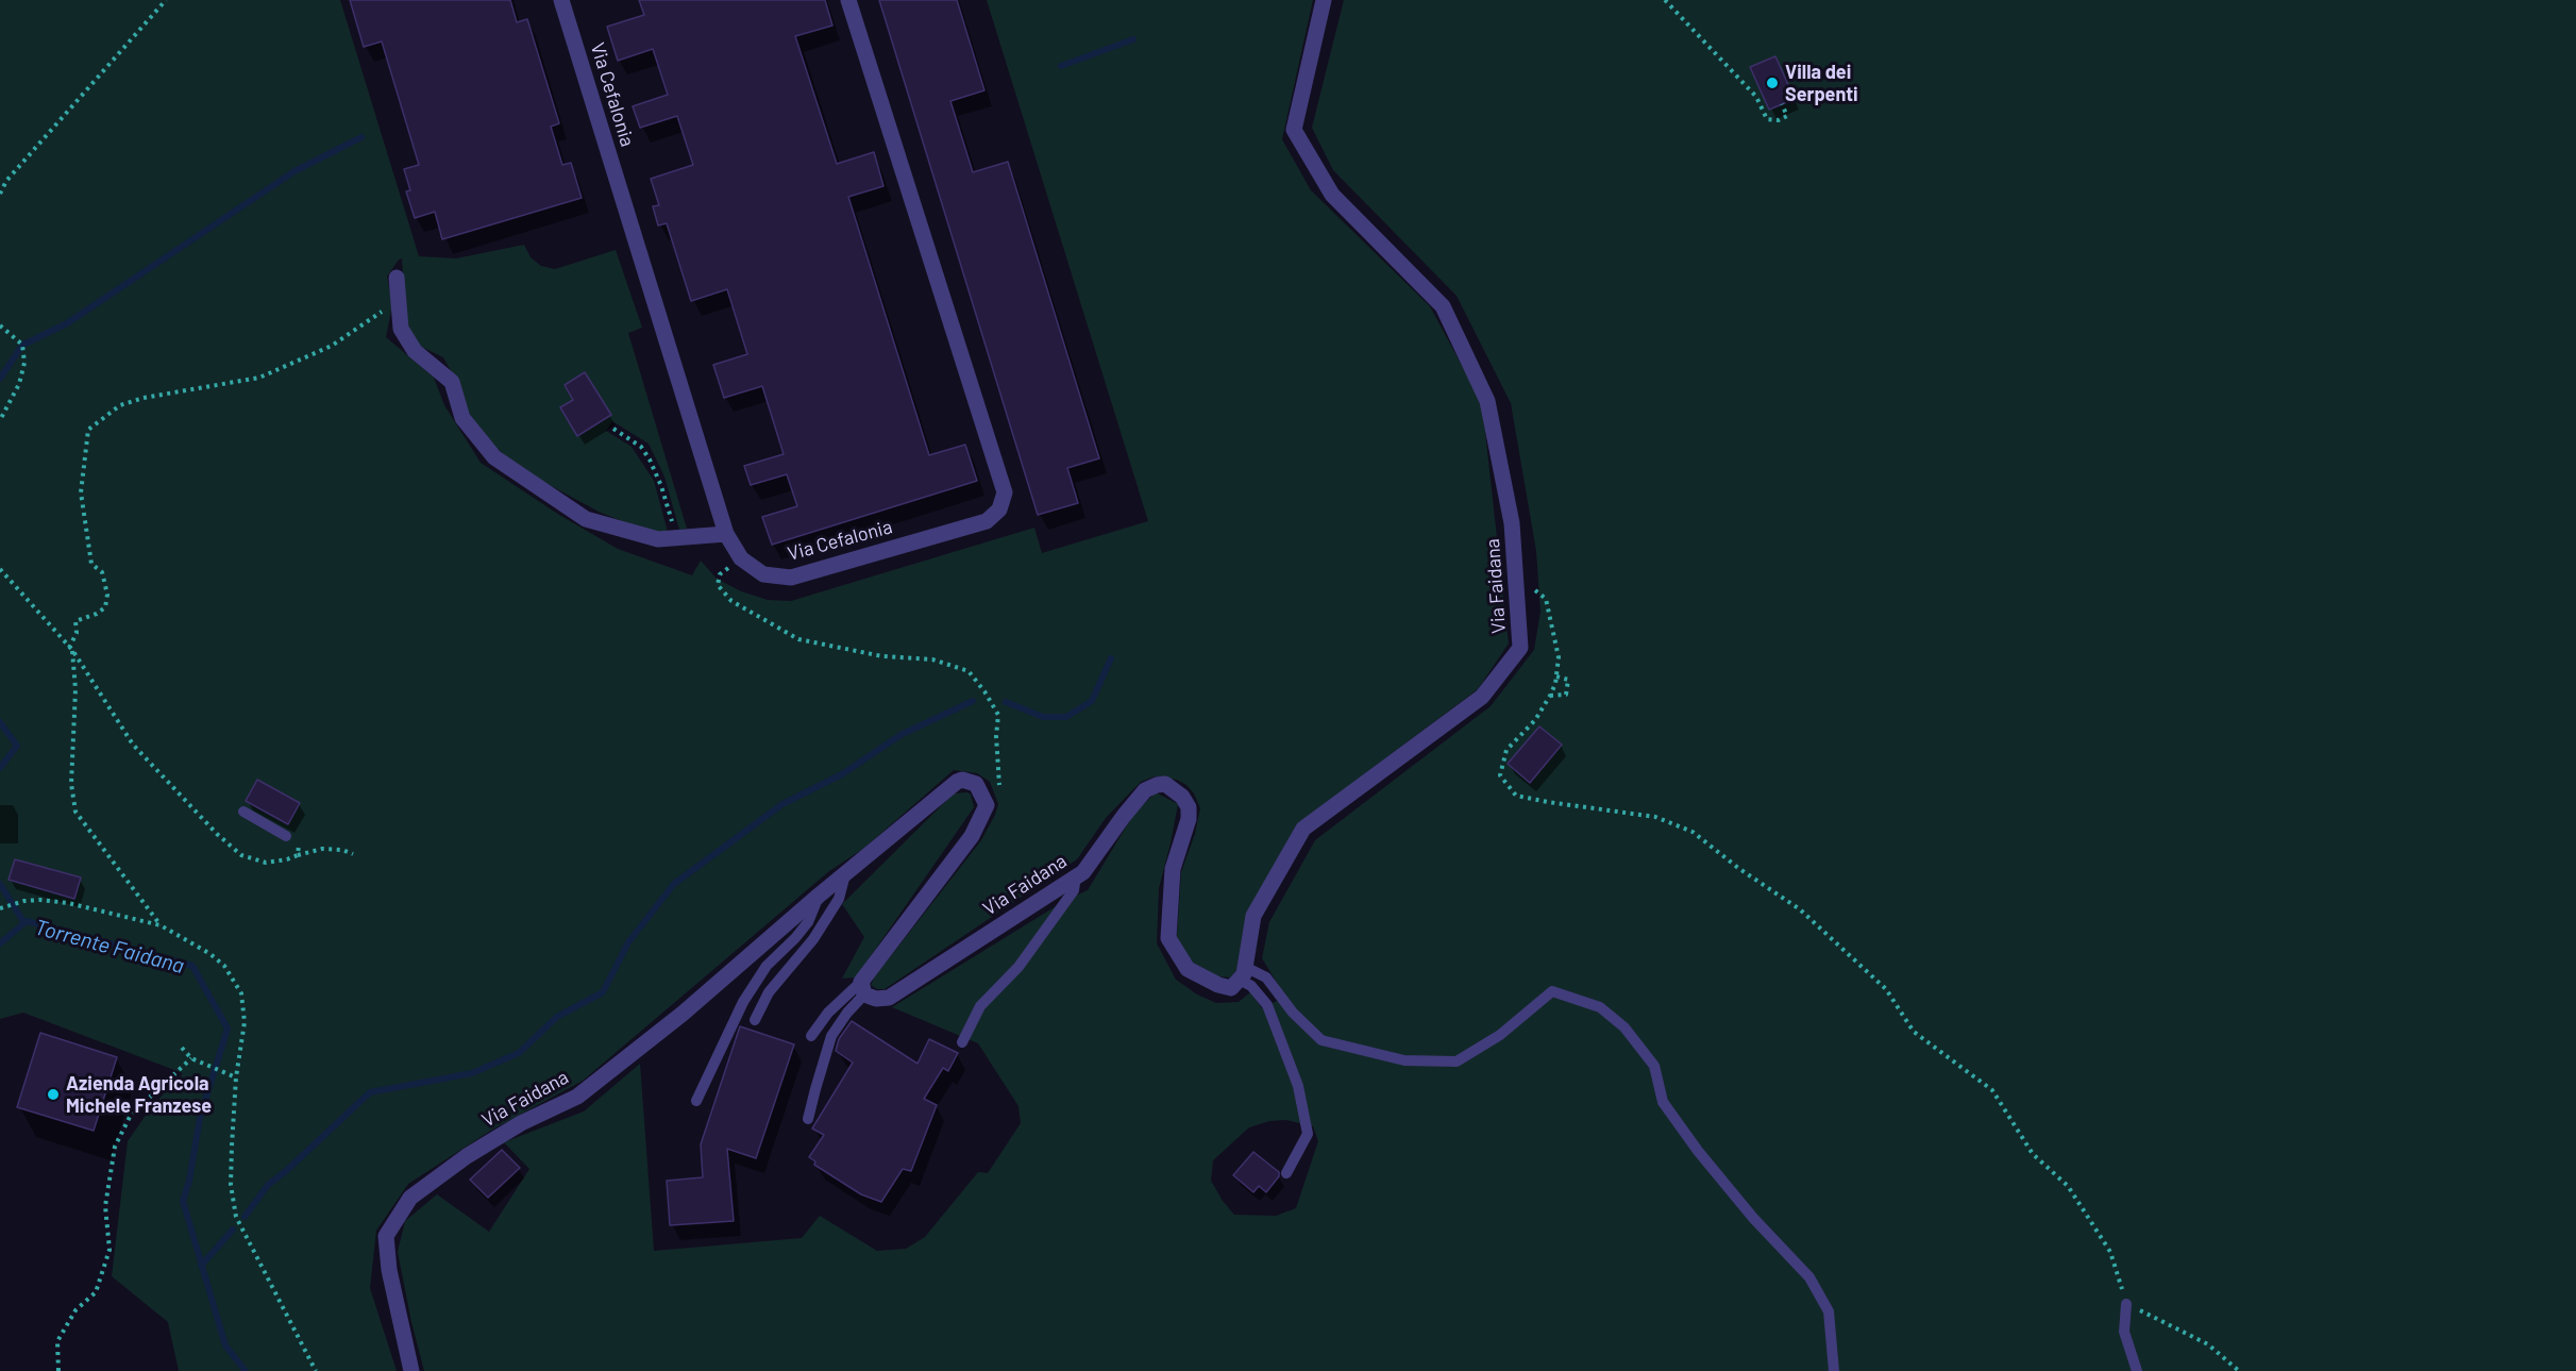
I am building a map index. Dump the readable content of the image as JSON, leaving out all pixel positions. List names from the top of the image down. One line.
{"streets":{"street":["Via Cefalonia","Via Faidana"]},"water":["Torrente Faidana"],"places":["Villa dei Serpenti","Azienda Agricola Michele Franzese"]}
